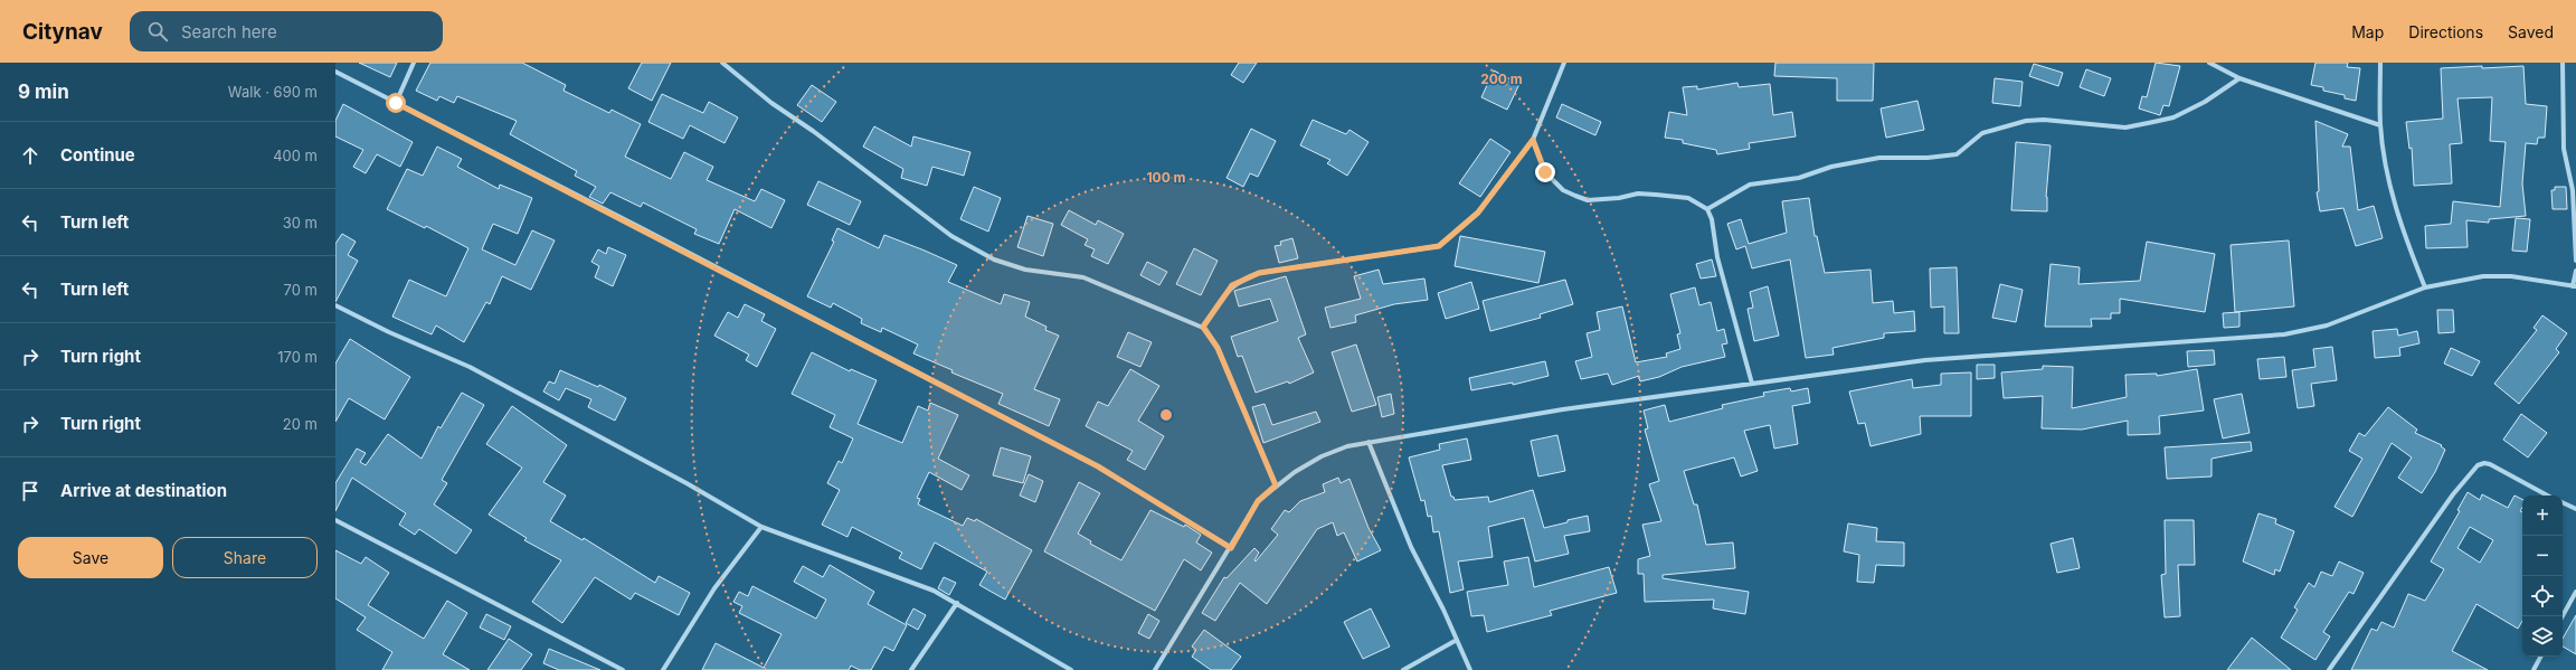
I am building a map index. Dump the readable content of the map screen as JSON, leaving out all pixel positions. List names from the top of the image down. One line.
{"page":{"header":"Citynav","search":"Search here","nav":["Map","Directions","Saved"],"heading":["9 min","Walk · 690 m"],"list":[["Continue","400 m"],["Turn left","30 m"],["Turn left","70 m"],["Turn right","170 m"],["Turn right","20 m"],"Arrive at destination"],"map_buttons":["+","−"],"buttons":["Save","Share"]},"rings":["200 m","100 m"]}
